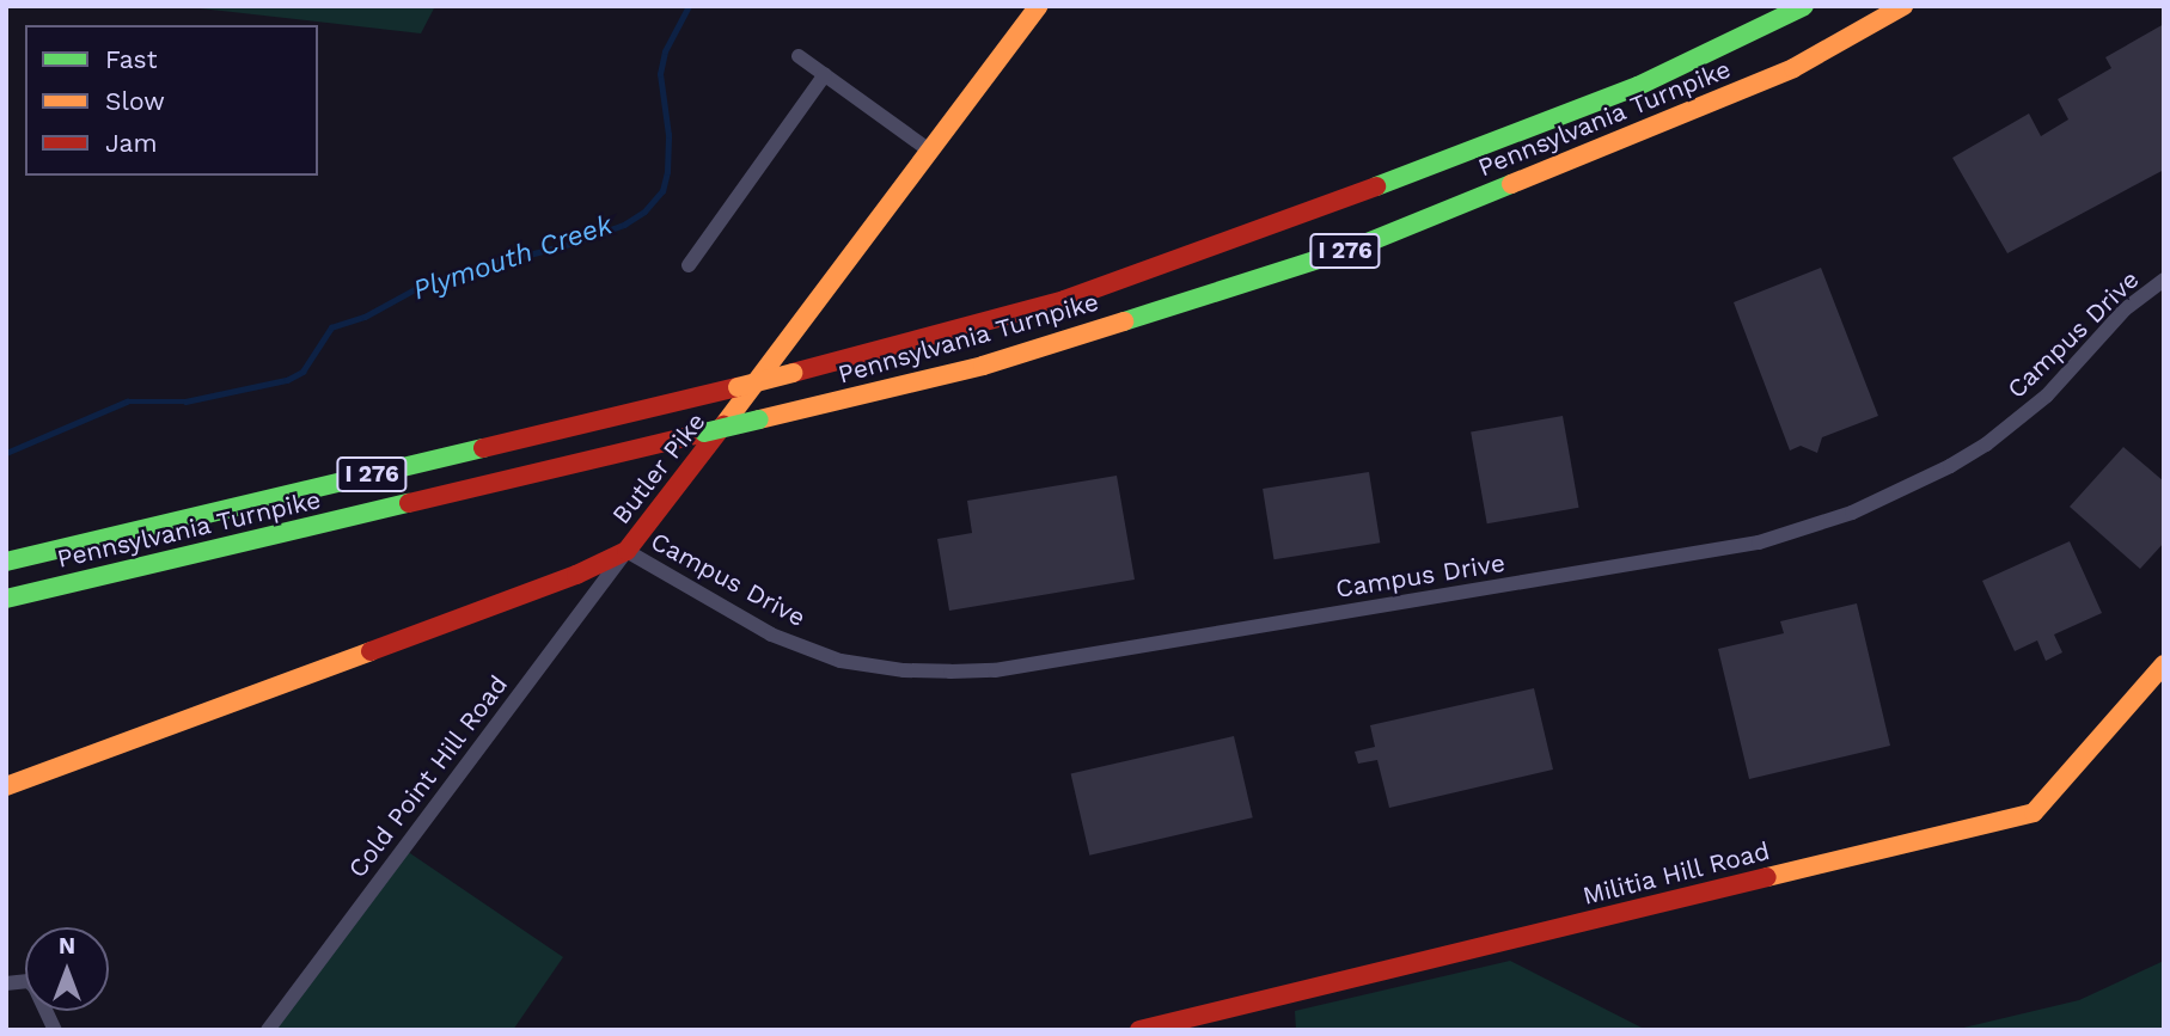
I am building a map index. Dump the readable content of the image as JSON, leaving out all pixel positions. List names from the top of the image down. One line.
{"streets":{"main road":["Pennsylvania Turnpike","I 276","Butler Pike","Militia Hill Road"],"street":["Campus Drive","Cold Point Hill Road"]},"crossings":[["Campus Drive","Butler Pike"],["Campus Drive","Cold Point Hill Road"],["Butler Pike","Cold Point Hill Road"]],"water":["Plymouth Creek"],"legend":["Fast","Slow","Jam"],"north":"top"}
